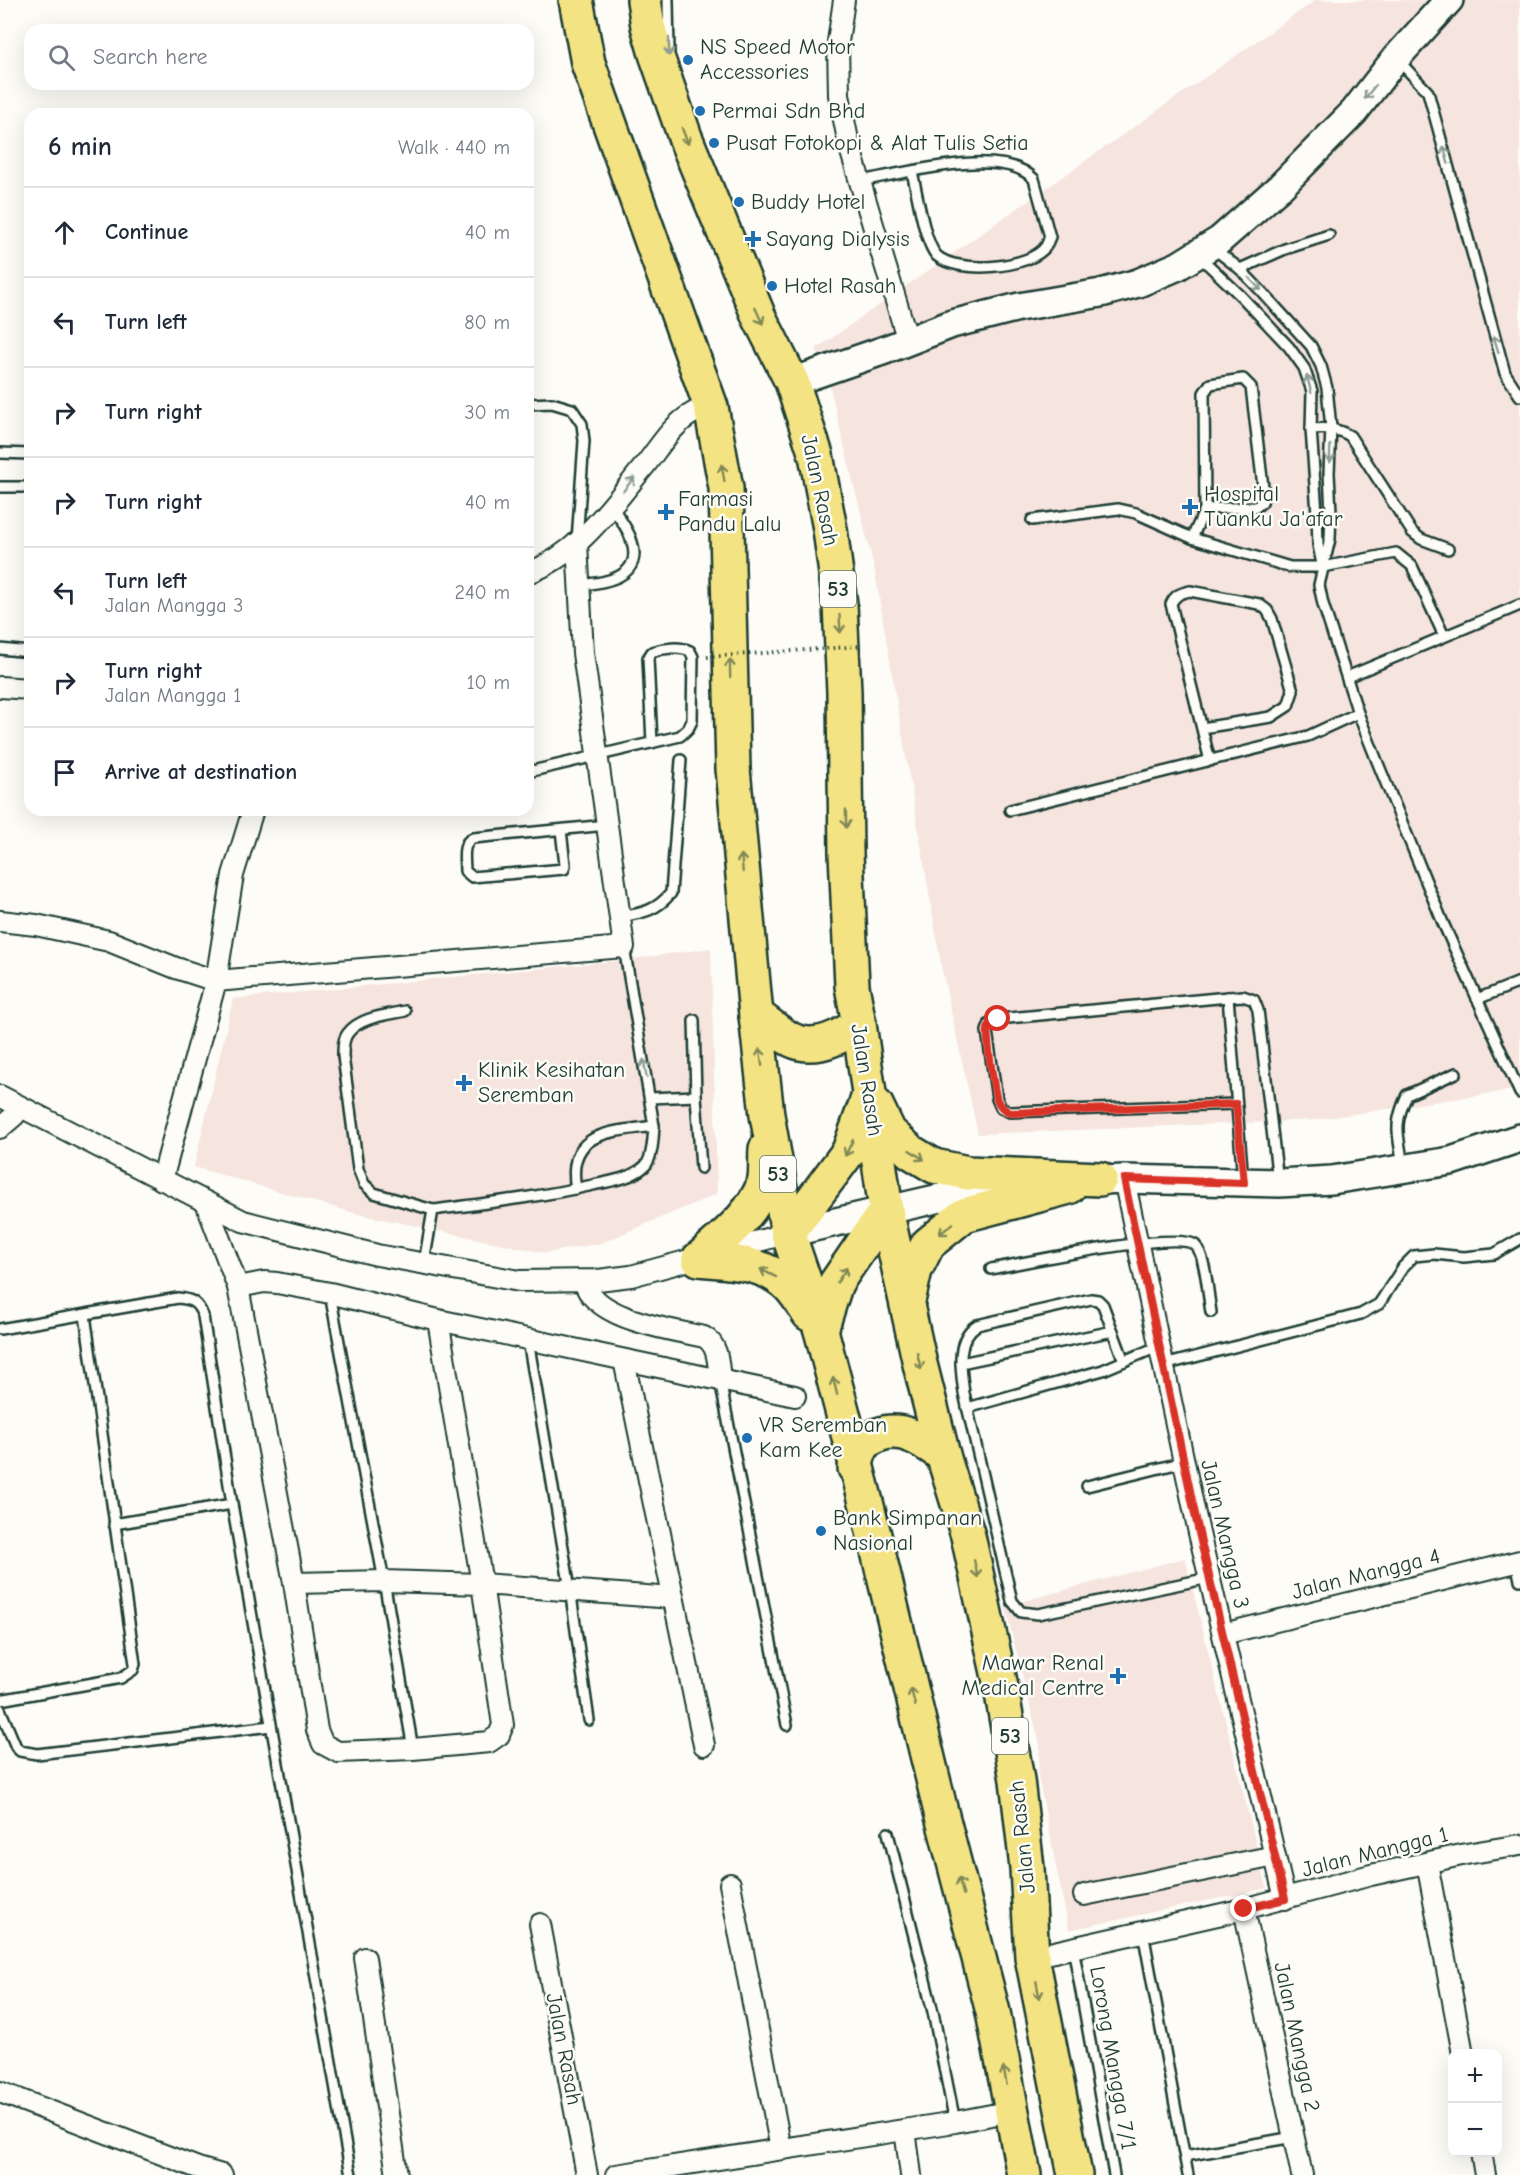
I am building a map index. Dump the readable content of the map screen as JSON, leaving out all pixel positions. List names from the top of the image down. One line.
{"streets":{"highway":["Jalan Rasah","53"],"street":["Jalan Mangga 3","Jalan Mangga 4","Jalan Mangga 1","Jalan Mangga 2"],"lane":["Lorong Mangga 7/1"]},"crossings":[["Jalan Rasah","Jalan Mangga 1"],["Jalan Mangga 3","Jalan Mangga 4"],["Jalan Mangga 3","Jalan Mangga 1"],["Jalan Mangga 1","Jalan Mangga 2"],["Jalan Mangga 1","Lorong Mangga 7/1"]],"places":{"other":["NS Speed Motor Accessories","Permai Sdn Bhd","Pusat Fotokopi & Alat Tulis Setia","Buddy Hotel","Hotel Rasah","VR Seremban Kam Kee","Bank Simpanan Nasional"],"health":["Sayang Dialysis","Hospital Tuanku Ja'afar","Farmasi Pandu Lalu","Klinik Kesihatan Seremban","Mawar Renal Medical Centre"]},"page":{"search":"Search here","heading":["6 min","Walk · 440 m"],"list":[["Continue","40 m"],["Turn left","80 m"],["Turn right","30 m"],["Turn right","40 m"],["Turn left","Jalan Mangga 3","240 m"],["Turn right","Jalan Mangga 1","10 m"],"Arrive at destination"],"map_buttons":["+","−"]}}
